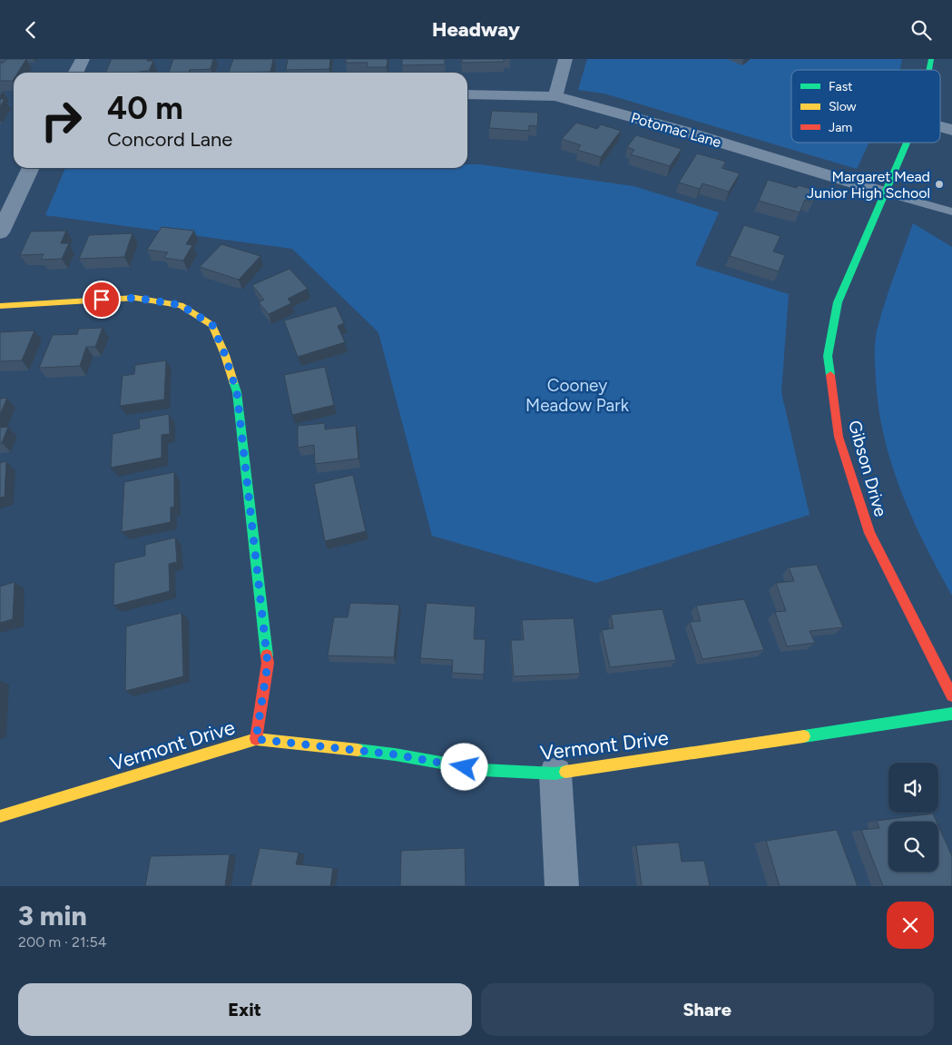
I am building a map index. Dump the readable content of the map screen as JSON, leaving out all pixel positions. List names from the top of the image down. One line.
{"streets":{"street":["Potomac Lane","Gibson Drive","Vermont Drive"]},"crossings":[["Potomac Lane","Gibson Drive"]],"parks":["Cooney Meadow Park"],"places":["Margaret Mead Junior High School"],"legend":["Fast","Slow","Jam"],"page":{"header":"Headway","turn":["40 m","Concord Lane"],"heading":["3 min","200 m · 21:54"],"buttons":["Exit","Share"]}}
